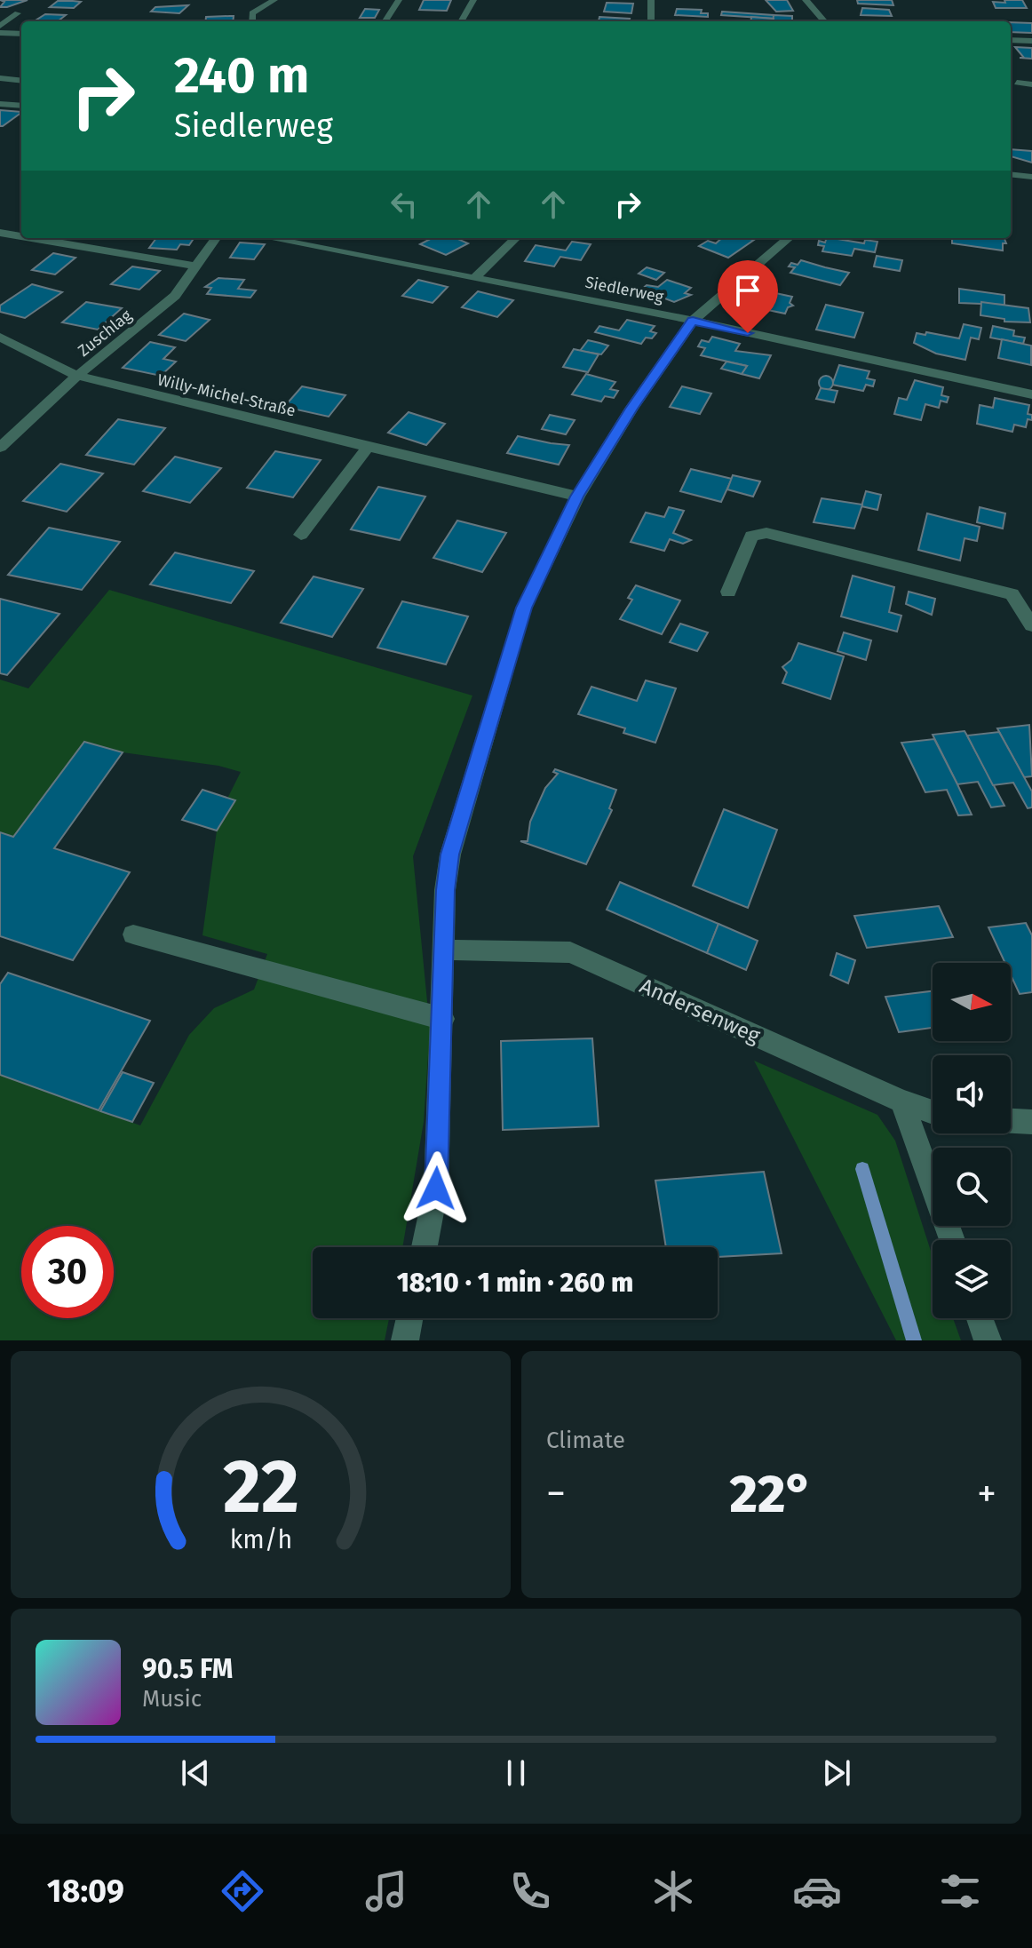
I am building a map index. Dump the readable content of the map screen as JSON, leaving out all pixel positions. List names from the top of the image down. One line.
{"streets":{"street":["Siedlerweg","Zuschlag","Willy-Michel-Straße","Andersenweg"]},"crossings":[["Zuschlag","Willy-Michel-Straße"]],"north":"right","page":{"turn":["240 m","Siedlerweg"],"limit":"30","trip":"18:10 · 1 min · 260 m","tile":"Climate","heat":["−","22°","+"],"song":["90.5 FM","Music"],"tabs":"18:09","gauge":["22","km/h"]}}
